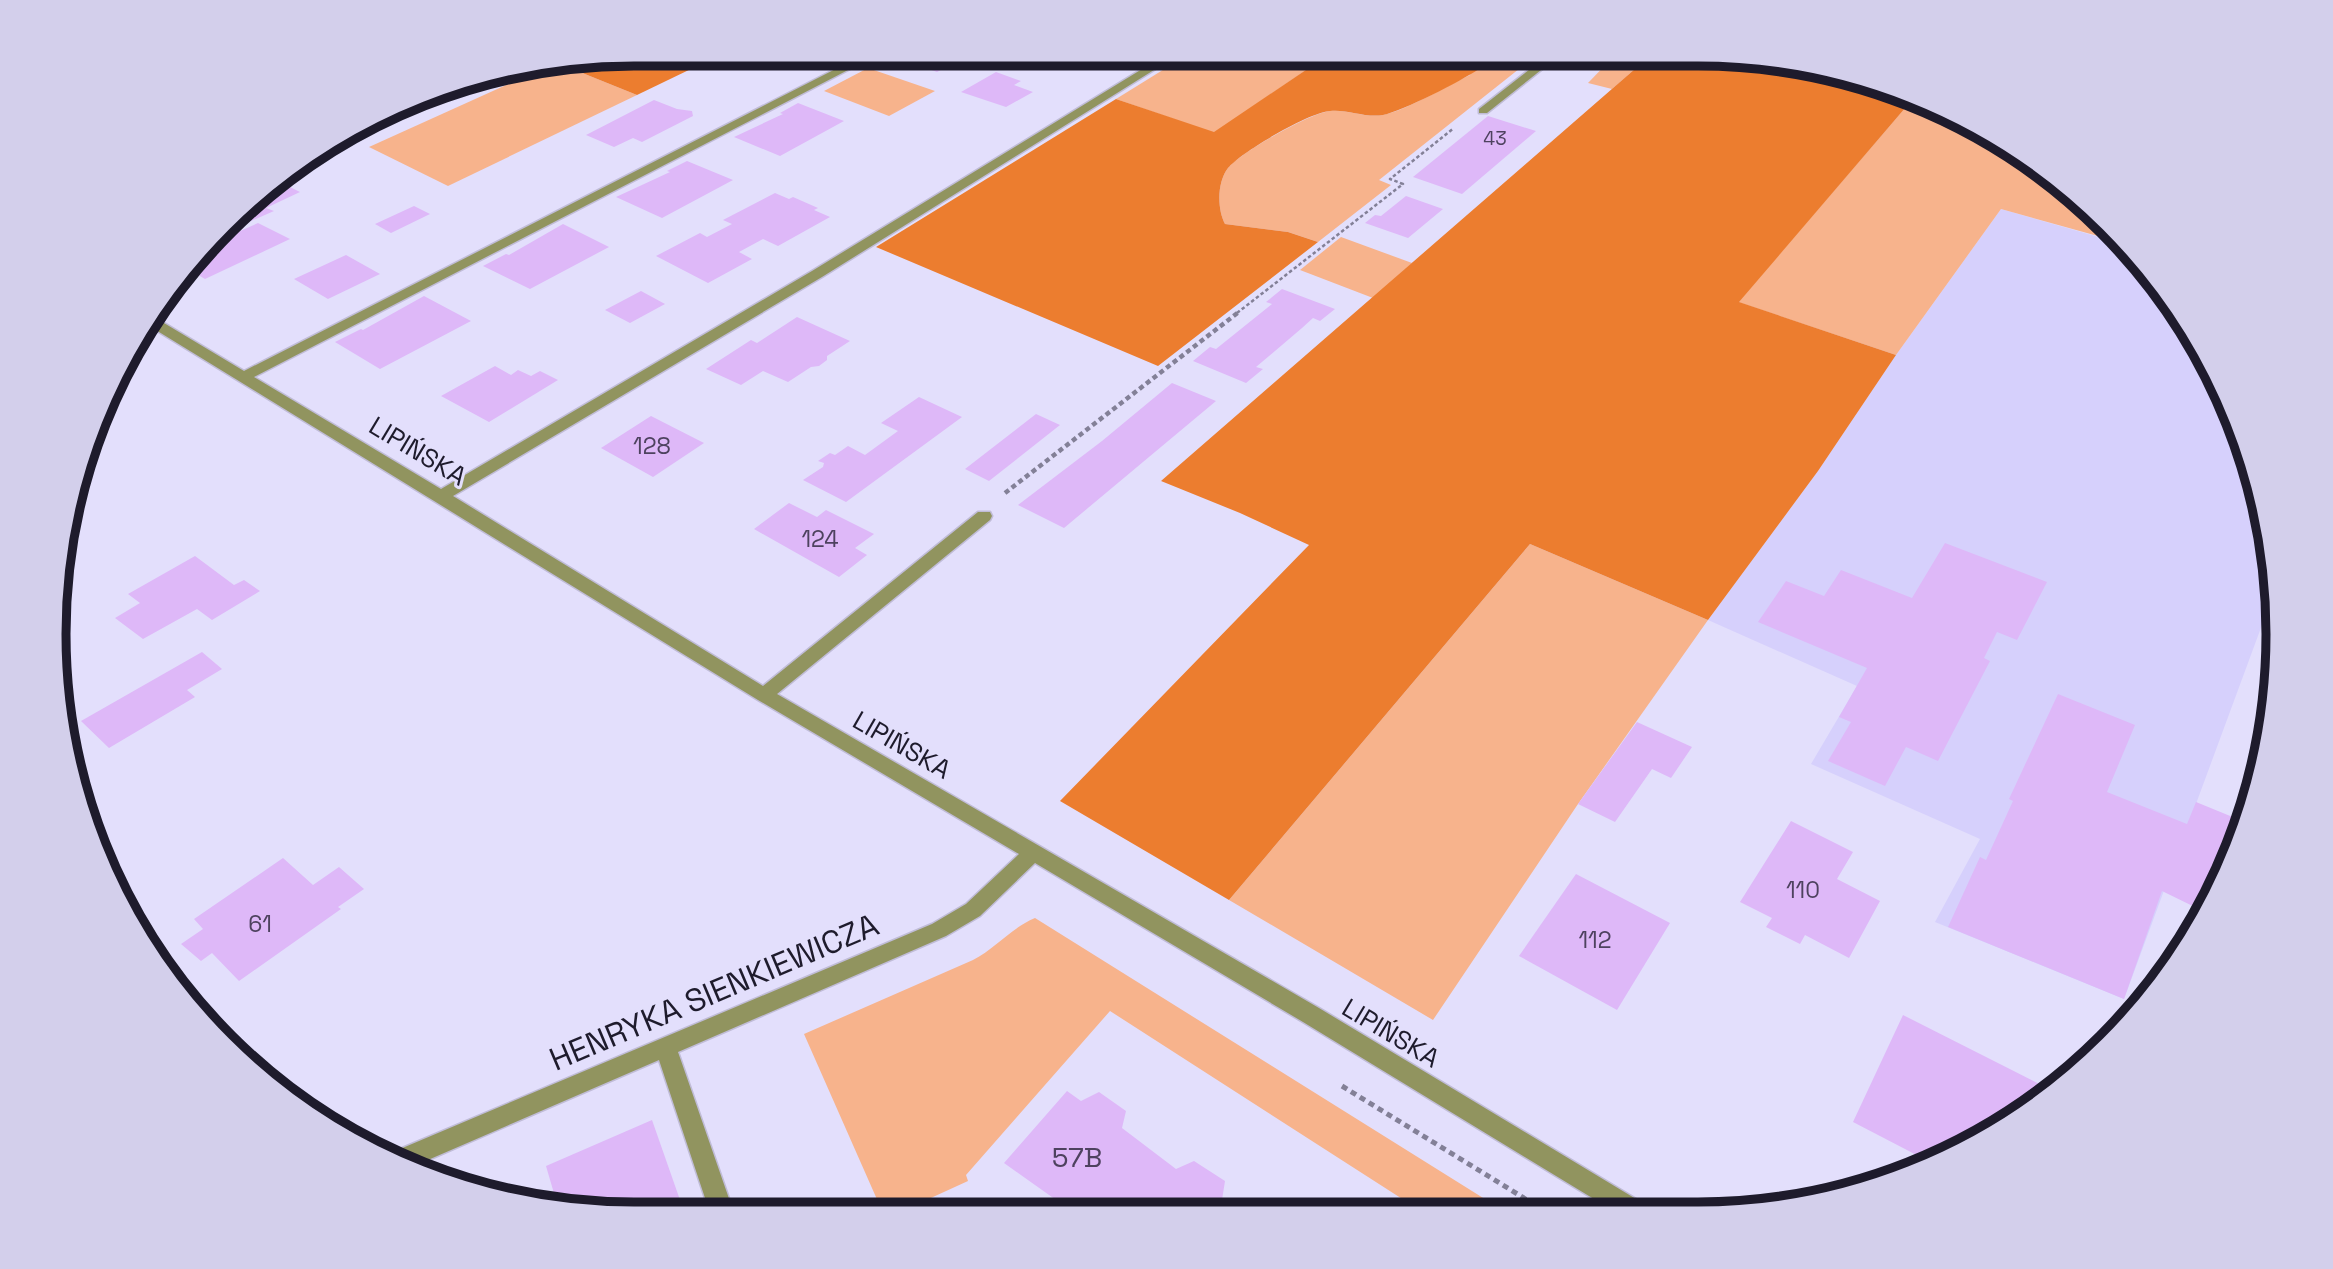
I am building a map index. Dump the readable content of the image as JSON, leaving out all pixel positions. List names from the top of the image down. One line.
{"streets":{"street":["LIPIŃSKA","HENRYKA SIENKIEWICZA"]},"crossings":[["LIPIŃSKA","HENRYKA SIENKIEWICZA"]],"house_numbers":["43","128","124","110","61","112","57B"]}
